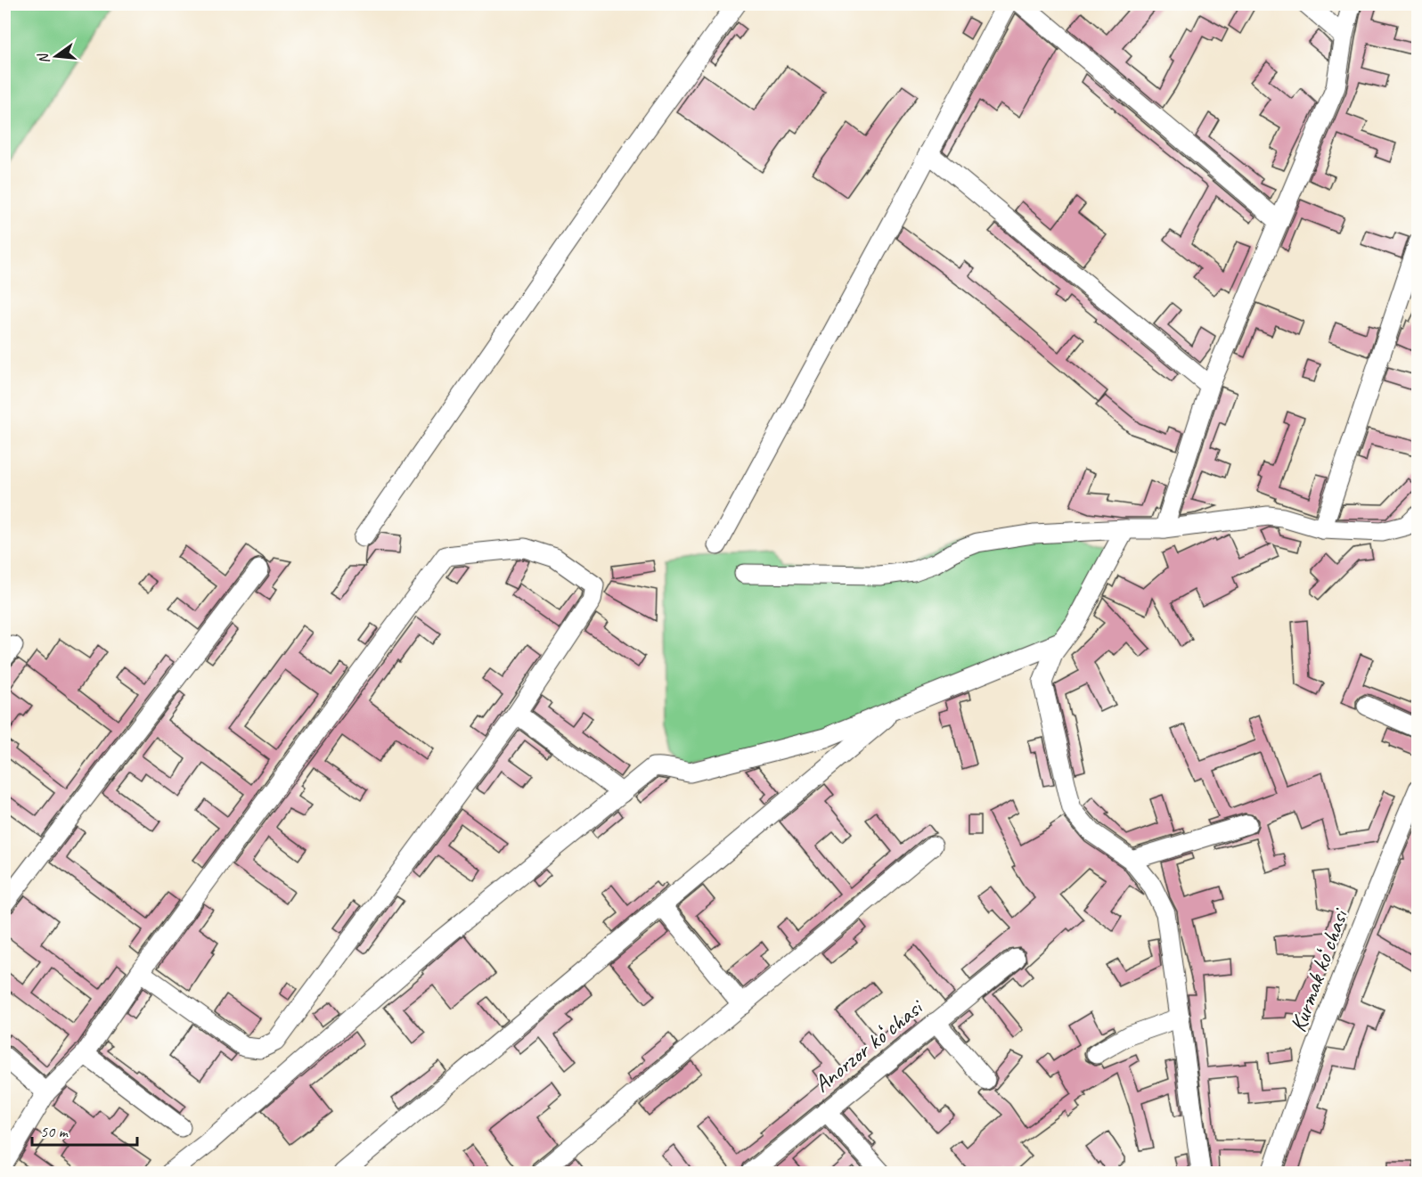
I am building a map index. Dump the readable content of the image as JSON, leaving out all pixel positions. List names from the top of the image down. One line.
{"streets":{"street":["Kurmak koʻchasi","Anorzor koʻchasi"]},"scale_bar":"50 m","north":"left"}
